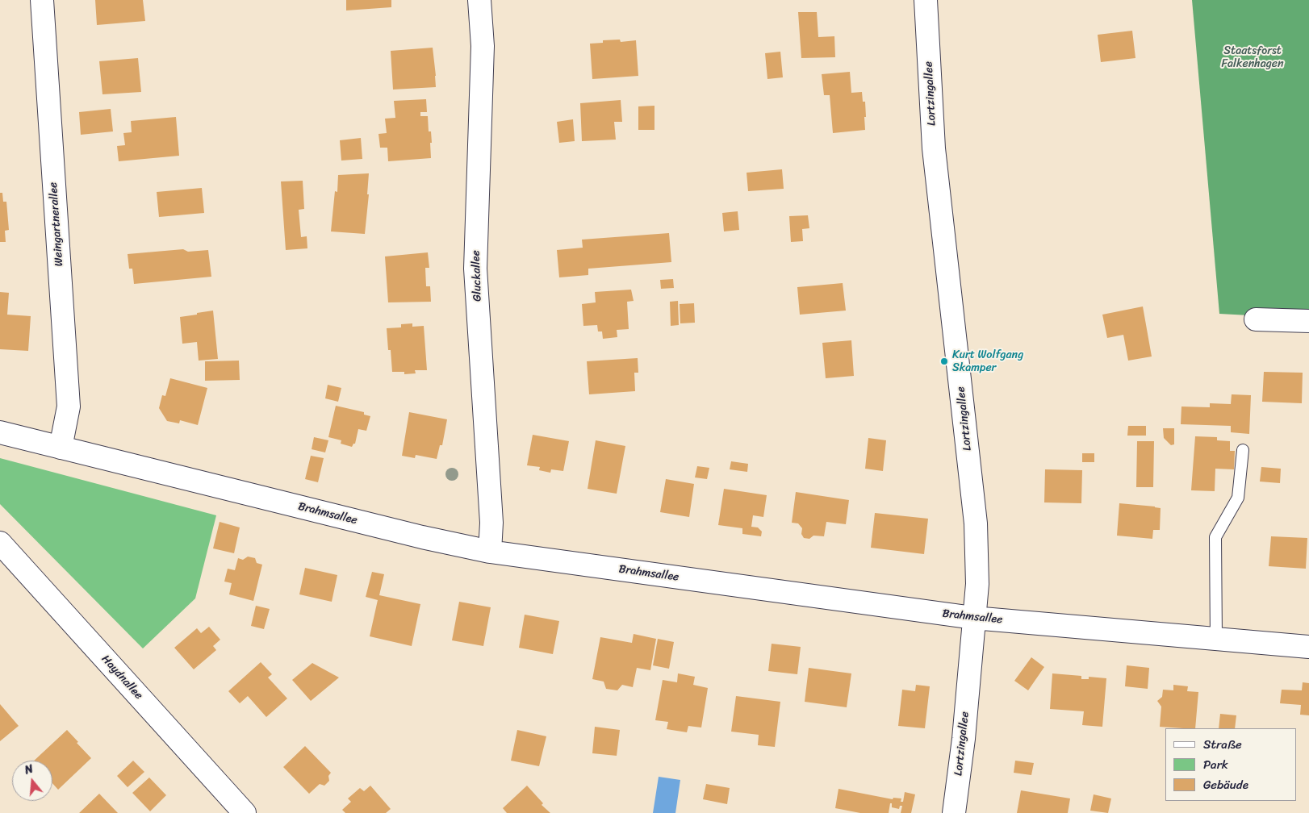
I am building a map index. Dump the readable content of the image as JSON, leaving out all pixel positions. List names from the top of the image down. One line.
{"streets":{"street":["Lortzingallee","Weingartnerallee","Gluckallee","Brahmsallee","Haydnallee"]},"crossings":[["Lortzingallee","Brahmsallee"],["Weingartnerallee","Brahmsallee"],["Gluckallee","Brahmsallee"]],"parks":["Staatsforst Falkenhagen"],"places":["Kurt Wolfgang Skamper"],"legend":["Straße","Park","Gebäude"],"north":"top"}
